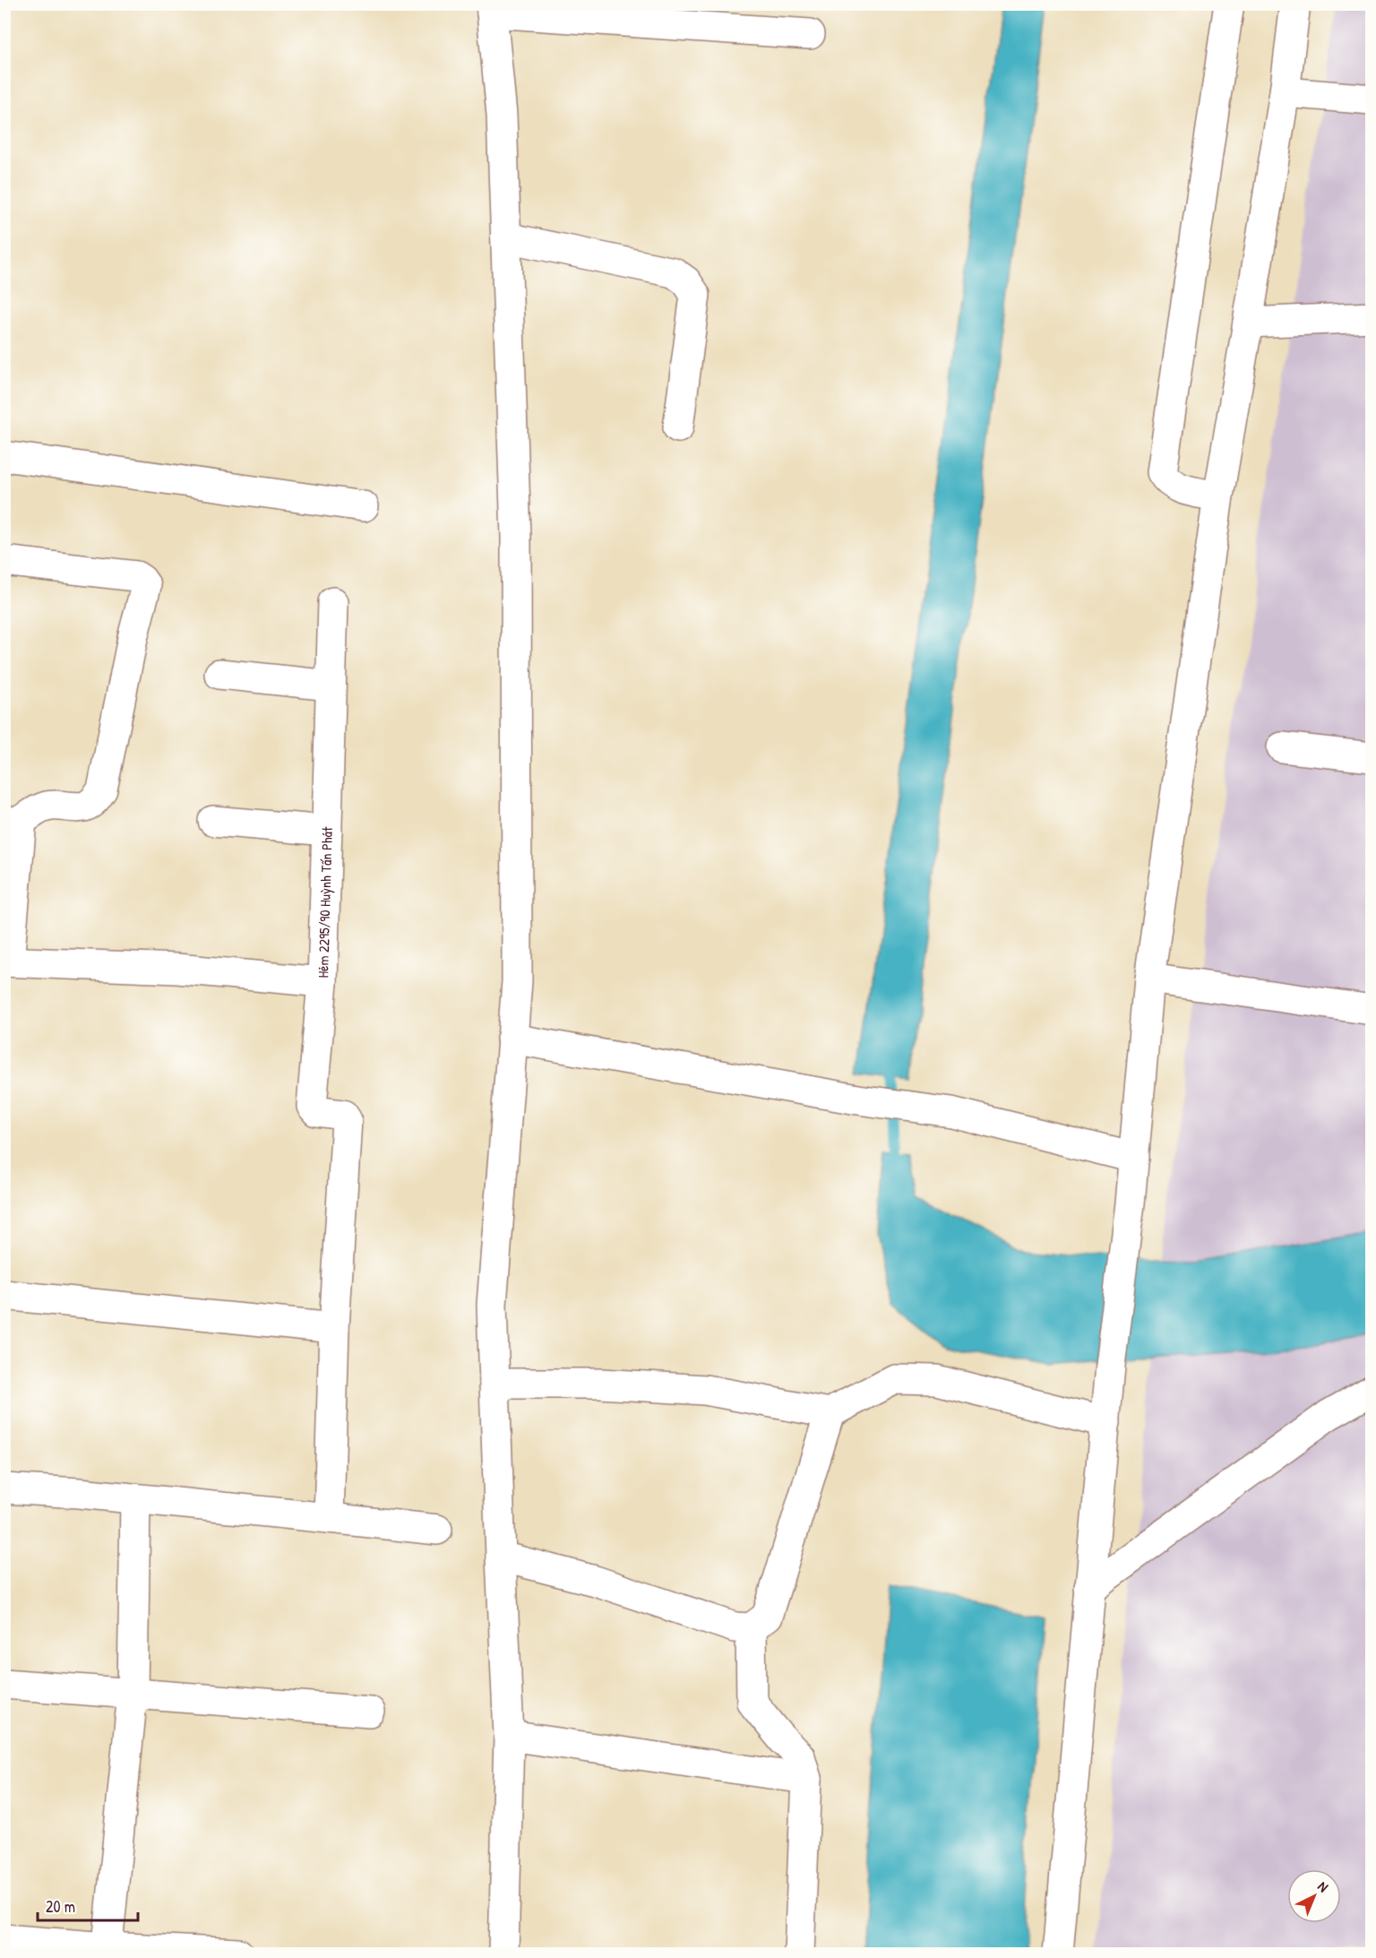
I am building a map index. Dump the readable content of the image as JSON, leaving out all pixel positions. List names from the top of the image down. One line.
{"streets":{"street":["Hẻm 2295/90 Huỳnh Tấn Phát"]},"scale_bar":"20 m","north":"top right"}
